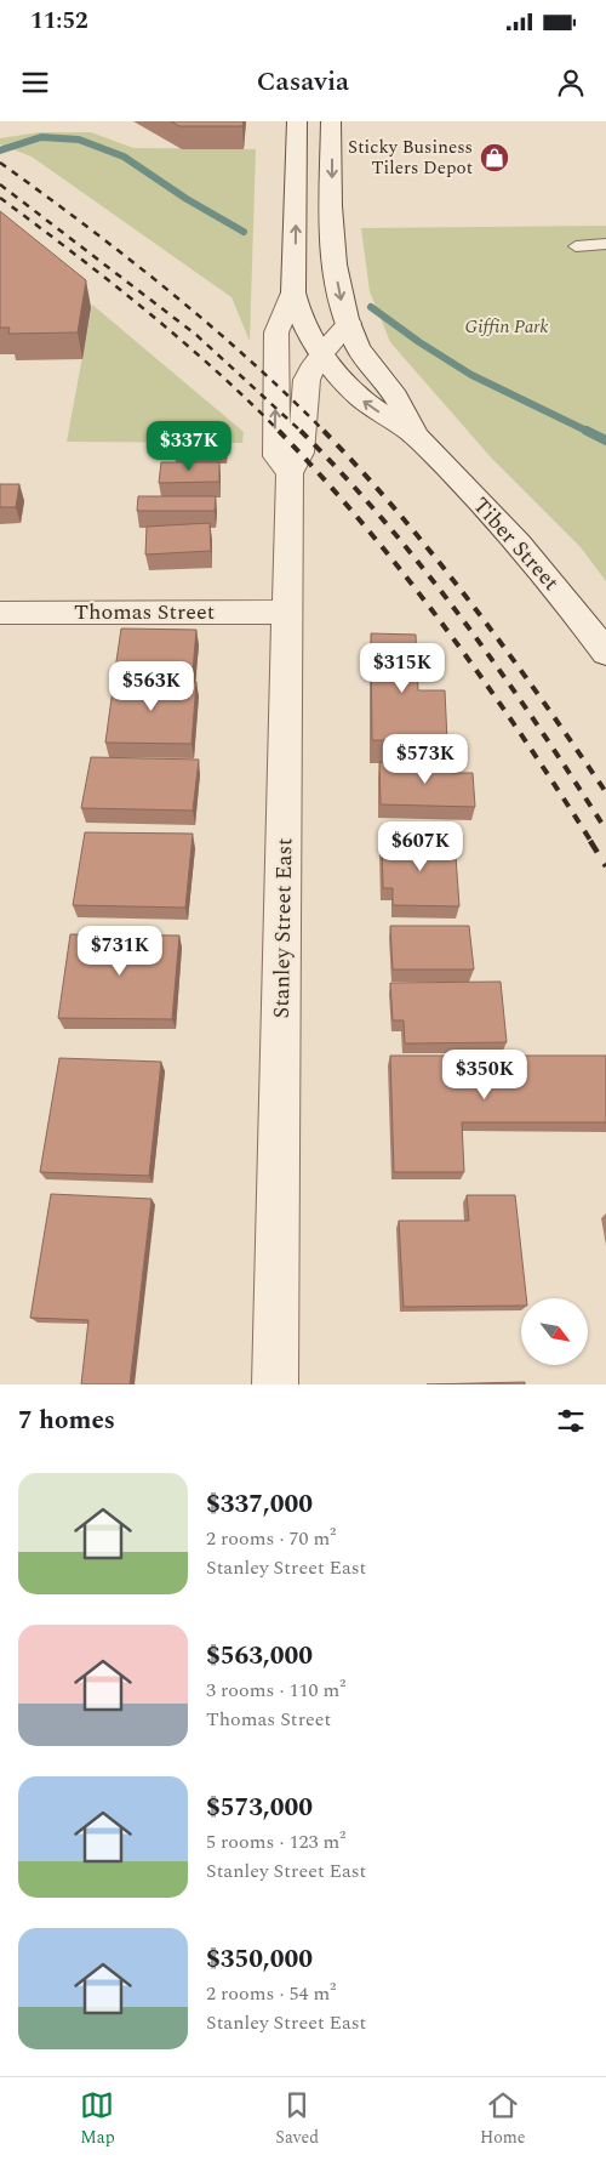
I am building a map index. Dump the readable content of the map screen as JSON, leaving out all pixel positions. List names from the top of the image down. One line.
{"streets":{"main road":["Tiber Street","Thomas Street","Stanley Street East"]},"crossings":[["Tiber Street","Stanley Street East"],["Thomas Street","Stanley Street East"]],"parks":["Giffin Park"],"places":{"shop":["Sticky Business Tilers Depot"]},"north":"bottom right","page":{"status":"11:52","header":"Casavia","price":["$337K","$315K","$563K","$573K","$607K","$731K","$350K"],"heading":"7 homes","list":[{"name":"$337,000","note":"2 rooms · 70 m² · Stanley Street East"},{"name":"$563,000","note":"3 rooms · 110 m² · Thomas Street"},{"name":"$573,000","note":"5 rooms · 123 m² · Stanley Street East"},{"name":"$350,000","note":"2 rooms · 54 m² · Stanley Street East"}],"tabs":["Map","Saved","Home"]}}
